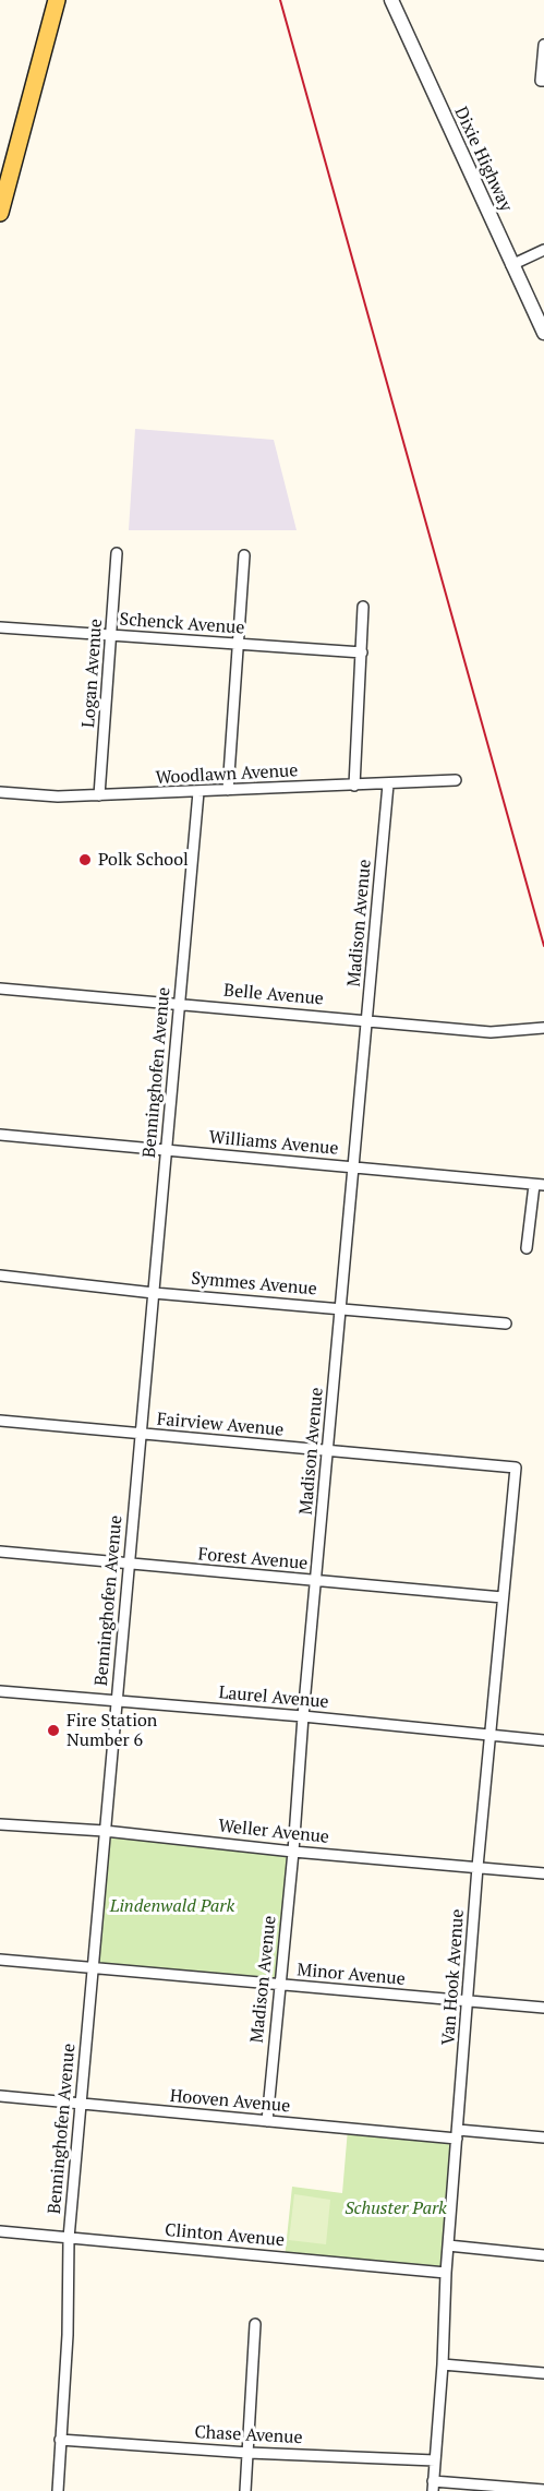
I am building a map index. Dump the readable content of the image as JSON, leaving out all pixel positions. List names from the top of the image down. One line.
{"streets":{"street":["Dixie Highway","Schenck Avenue","Logan Avenue","Woodlawn Avenue","Madison Avenue","Belle Avenue","Benninghofen Avenue","Williams Avenue","Symmes Avenue","Fairview Avenue","Forest Avenue","Laurel Avenue","Weller Avenue","Minor Avenue","Van Hook Avenue","Hooven Avenue","Clinton Avenue","Chase Avenue"]},"crossings":[["Schenck Avenue","Logan Avenue"],["Logan Avenue","Woodlawn Avenue"],["Woodlawn Avenue","Madison Avenue"],["Woodlawn Avenue","Benninghofen Avenue"],["Madison Avenue","Belle Avenue"],["Madison Avenue","Williams Avenue"],["Madison Avenue","Symmes Avenue"],["Madison Avenue","Fairview Avenue"],["Madison Avenue","Forest Avenue"],["Madison Avenue","Laurel Avenue"],["Madison Avenue","Weller Avenue"],["Madison Avenue","Minor Avenue"],["Madison Avenue","Hooven Avenue"],["Belle Avenue","Benninghofen Avenue"],["Benninghofen Avenue","Williams Avenue"],["Benninghofen Avenue","Symmes Avenue"],["Benninghofen Avenue","Fairview Avenue"],["Benninghofen Avenue","Forest Avenue"],["Benninghofen Avenue","Laurel Avenue"],["Benninghofen Avenue","Weller Avenue"],["Benninghofen Avenue","Minor Avenue"],["Benninghofen Avenue","Hooven Avenue"],["Benninghofen Avenue","Clinton Avenue"],["Benninghofen Avenue","Chase Avenue"],["Fairview Avenue","Van Hook Avenue"],["Forest Avenue","Van Hook Avenue"],["Laurel Avenue","Van Hook Avenue"],["Weller Avenue","Van Hook Avenue"],["Minor Avenue","Van Hook Avenue"],["Van Hook Avenue","Hooven Avenue"],["Van Hook Avenue","Clinton Avenue"],["Van Hook Avenue","Chase Avenue"]],"parks":["Lindenwald Park","Schuster Park"],"places":["Polk School","Fire Station Number 6"]}
